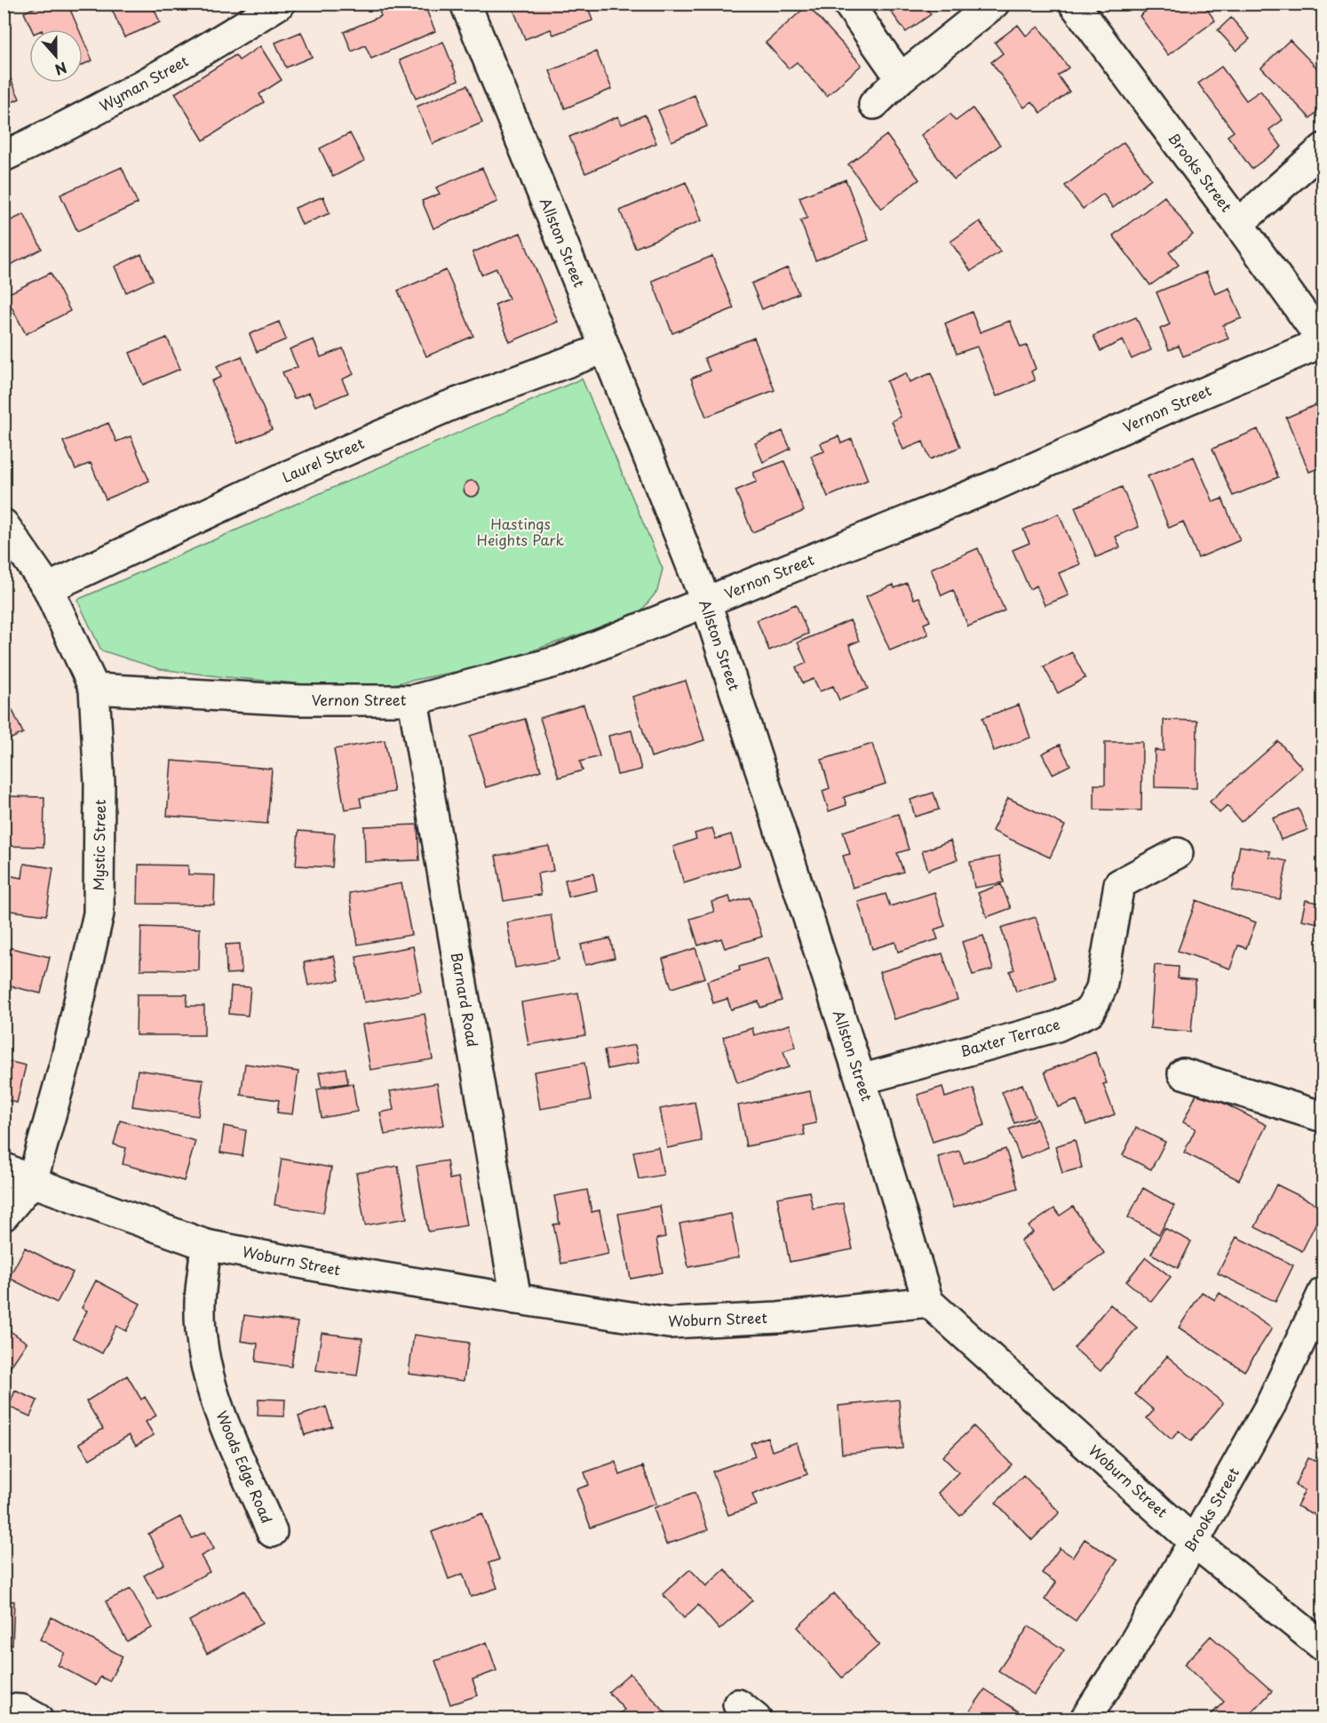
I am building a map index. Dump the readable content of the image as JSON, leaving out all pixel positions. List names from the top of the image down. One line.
{"streets":{"street":["Wyman Street","Brooks Street","Allston Street","Vernon Street","Laurel Street","Mystic Street","Barnard Road","Baxter Terrace","Woburn Street","Woods Edge Road"]},"crossings":[["Brooks Street","Vernon Street"],["Brooks Street","Woburn Street"],["Allston Street","Vernon Street"],["Allston Street","Laurel Street"],["Allston Street","Baxter Terrace"],["Allston Street","Woburn Street"],["Vernon Street","Mystic Street"],["Vernon Street","Barnard Road"],["Laurel Street","Mystic Street"],["Mystic Street","Woburn Street"],["Barnard Road","Woburn Street"],["Woburn Street","Woods Edge Road"]],"parks":["Hastings Heights Park"],"north":"bottom"}
